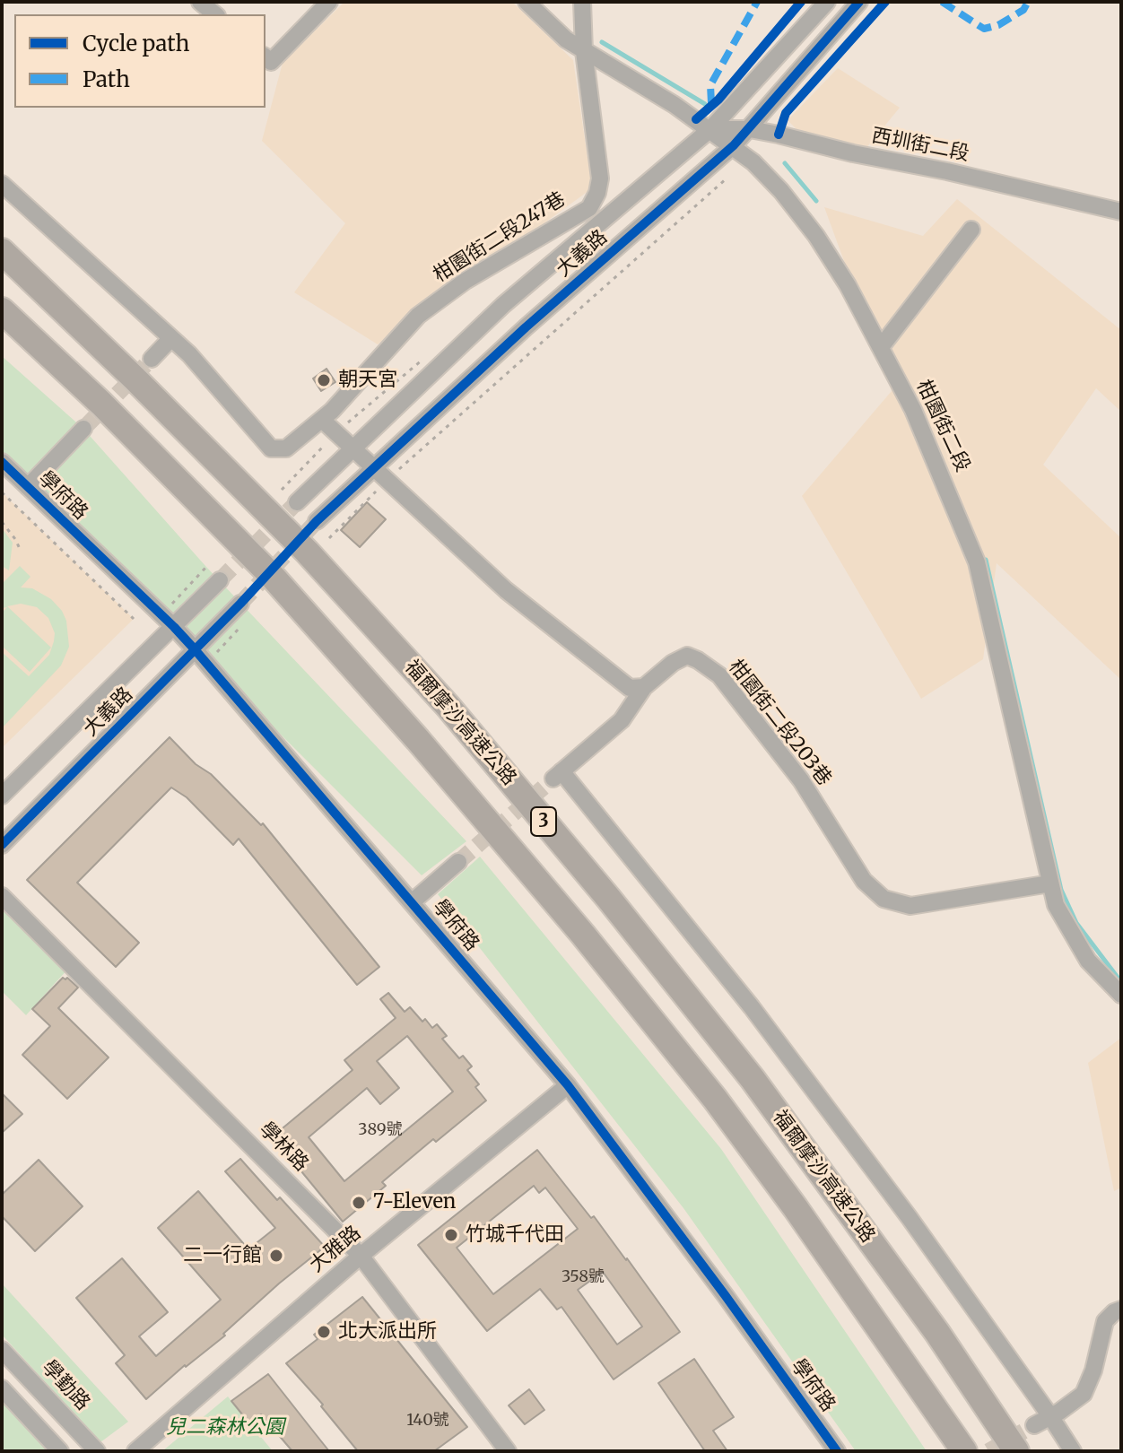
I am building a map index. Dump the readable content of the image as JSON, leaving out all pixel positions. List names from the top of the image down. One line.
{"streets":{"highway":["福爾摩沙高速公路","3"],"street":["西圳街二段","柑園街二段247巷","大義路","柑園街二段","學府路","柑園街二段203巷","學林路","大雅路","學勤路"]},"crossings":[["西圳街二段","大義路"],["西圳街二段","柑園街二段"],["柑園街二段247巷","柑園街二段"],["大義路","柑園街二段"],["大義路","學府路"],["柑園街二段","柑園街二段203巷"],["學府路","大雅路"],["學林路","大雅路"]],"parks":["兒二森林公園"],"places":["朝天宮","7-Eleven","竹城千代田","二一行館","北大派出所"],"house_numbers":["389號","358號","140號"],"legend":["Cycle path","Path"]}
